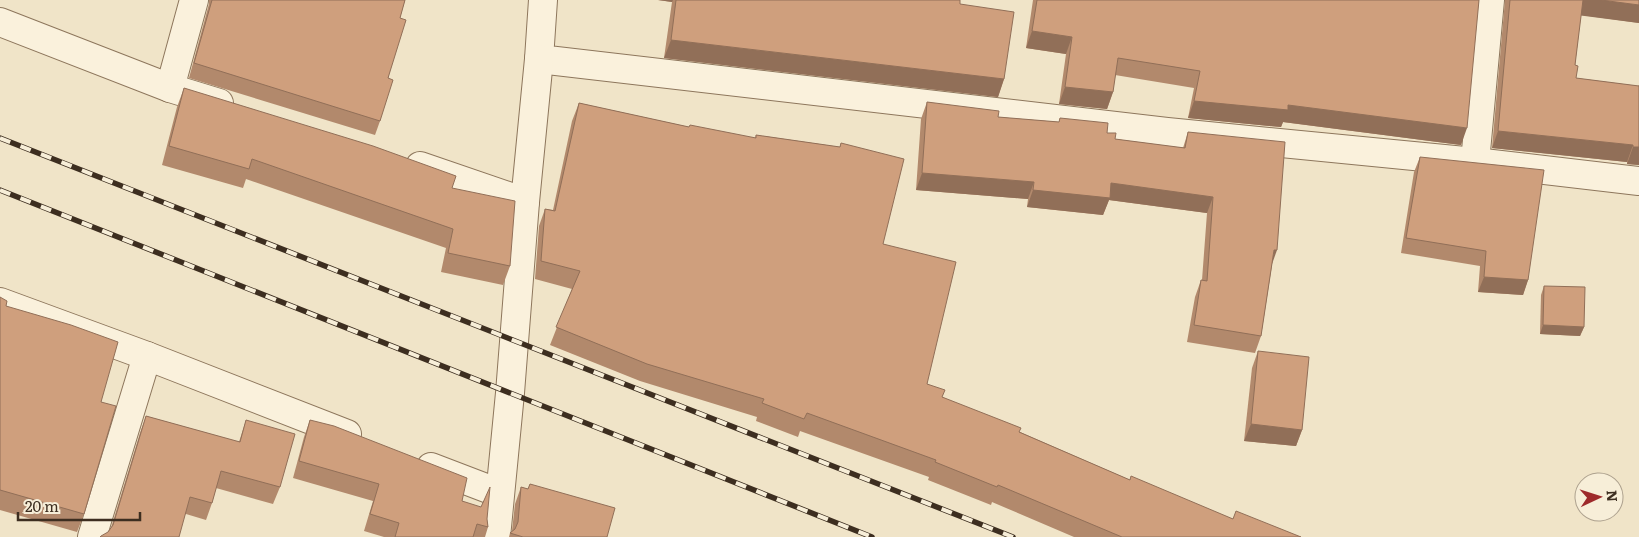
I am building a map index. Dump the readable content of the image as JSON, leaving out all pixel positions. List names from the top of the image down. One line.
{"scale_bar":"20 m","north":"right"}
